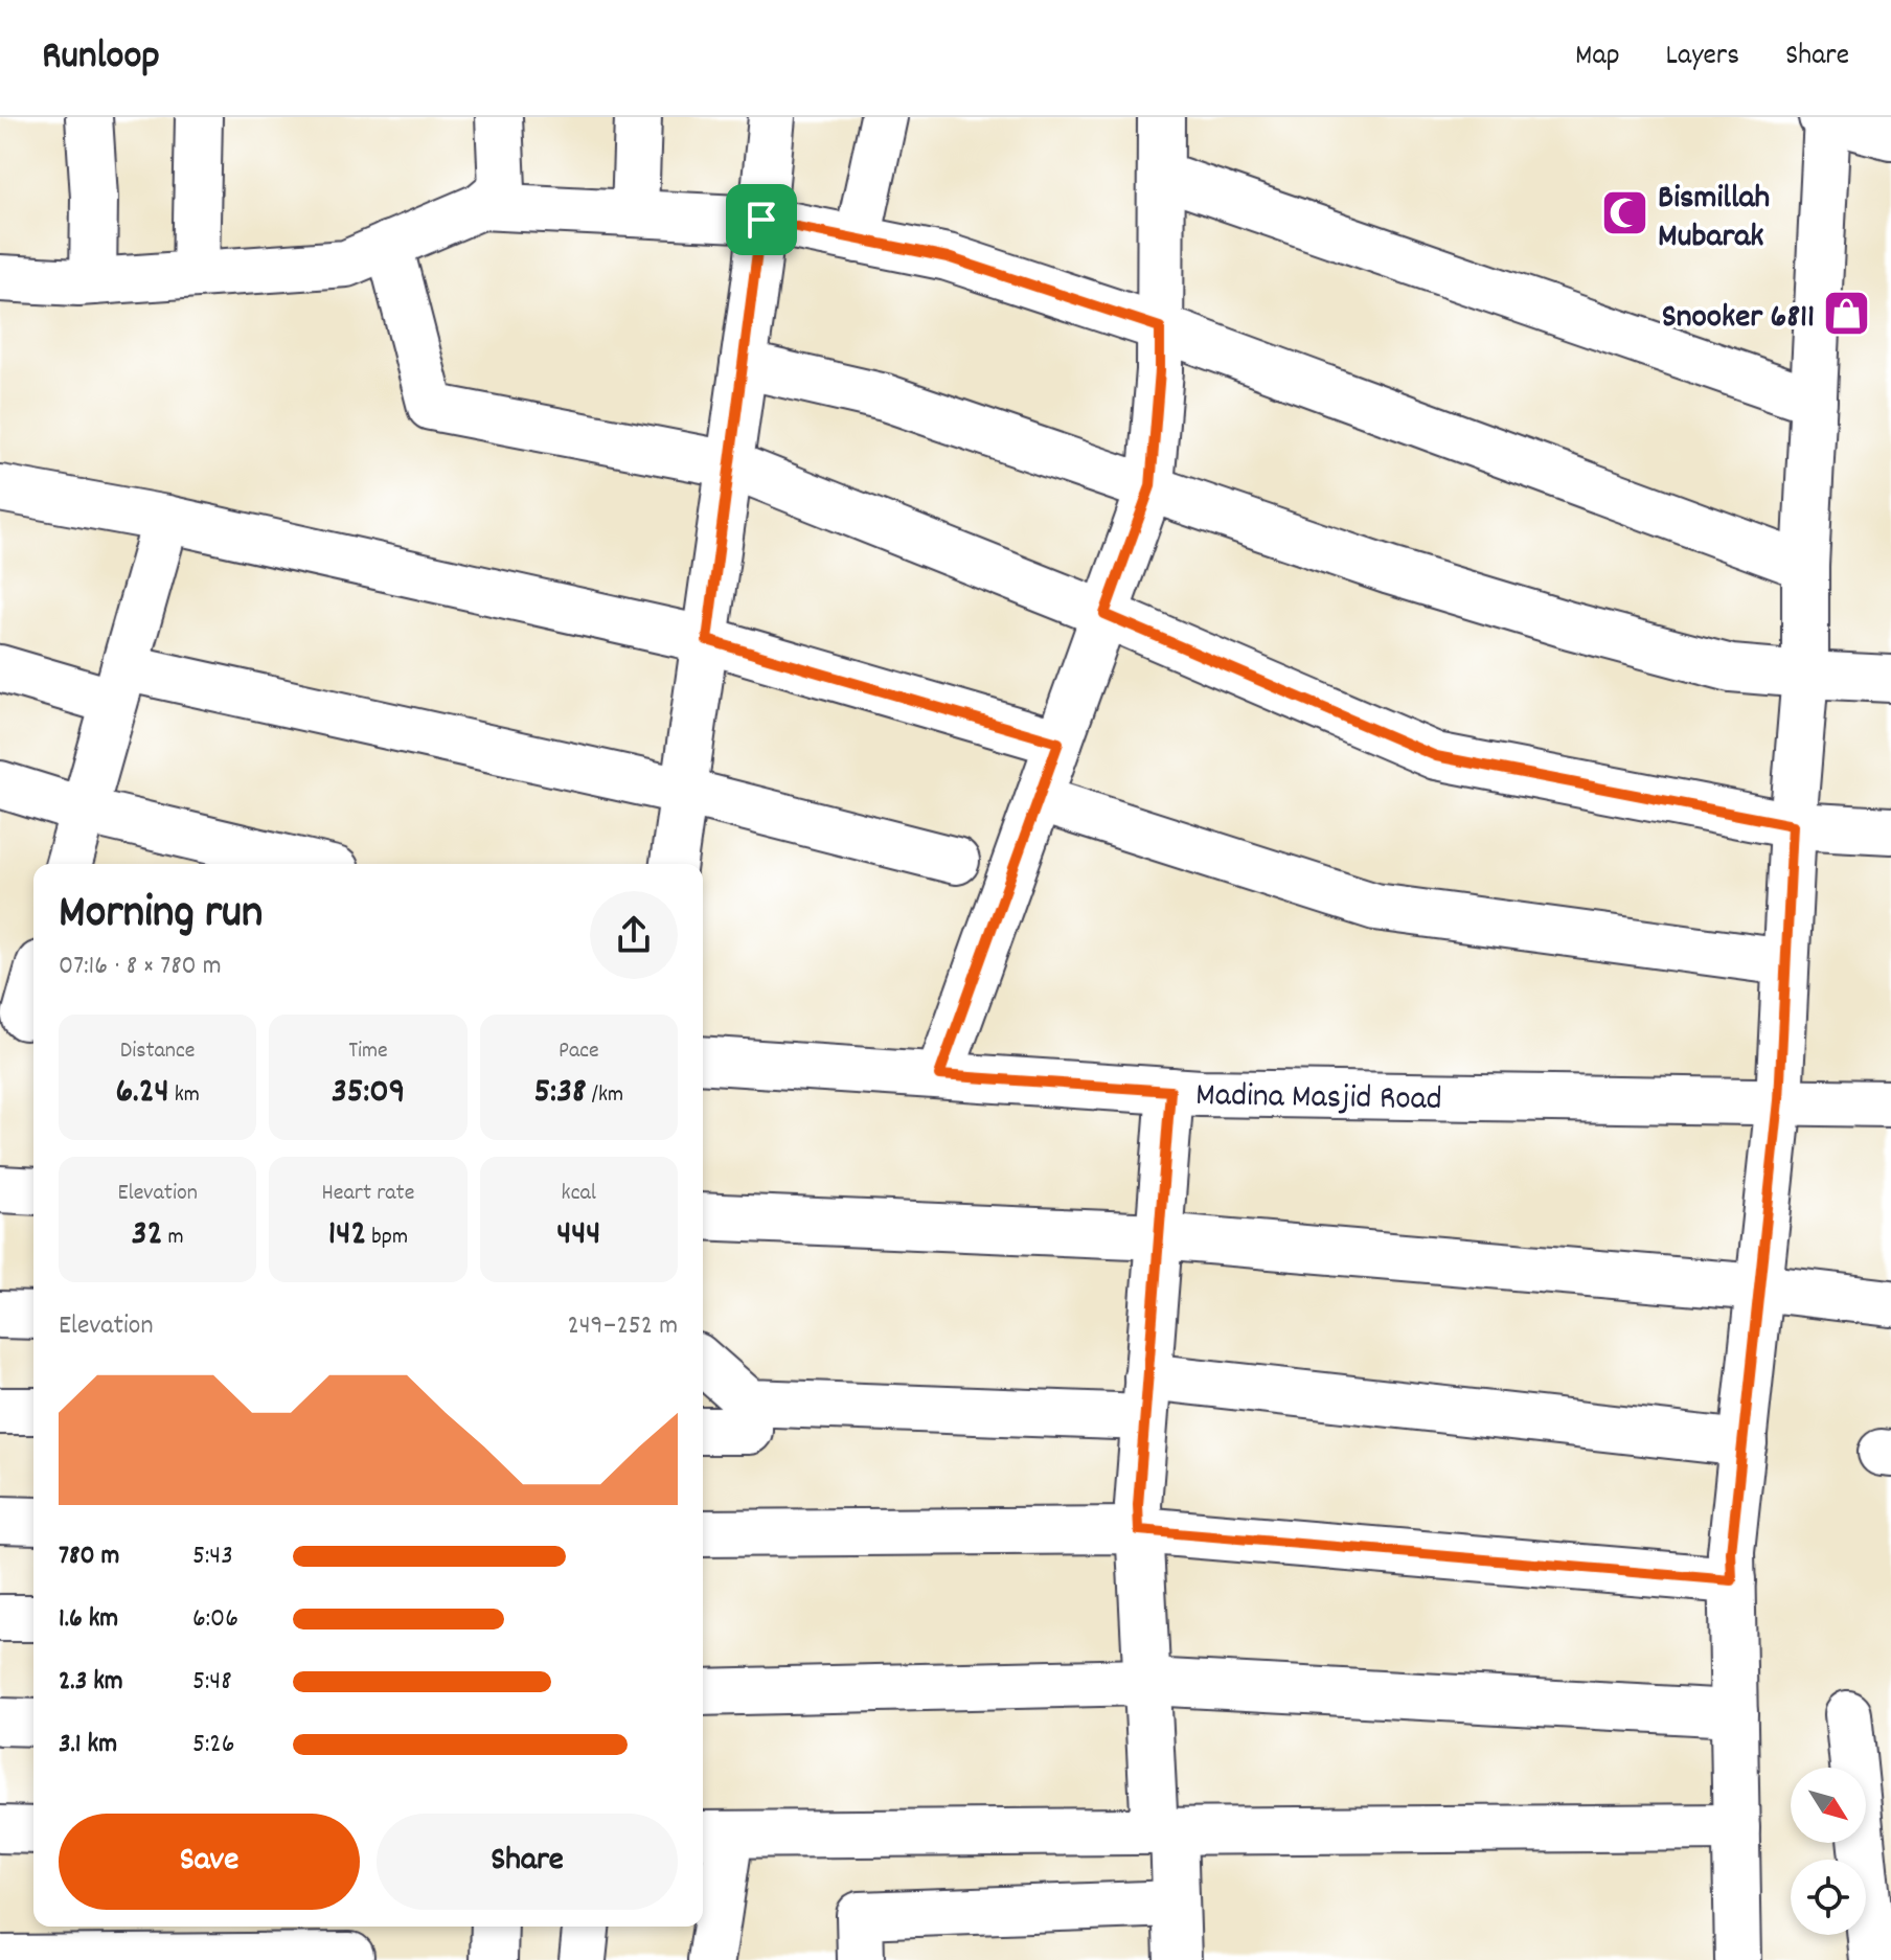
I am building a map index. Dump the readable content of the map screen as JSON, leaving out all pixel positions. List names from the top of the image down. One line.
{"streets":{"street":["Madina Masjid Road"]},"places":{"mosque":["Bismillah Mubarak"],"shop":["Snooker 6811"]},"north":"bottom right","page":{"header":"Runloop","nav":["Map","Layers","Share"],"heading":["Morning run","07:16 · 8 × 780 m"],"stats":[["Distance","6.24 km"],["Time","35:09"],["Pace","5:38 /km"],["Elevation","32 m"],["Heart rate","142 bpm"],["kcal","444"]],"chart":["Elevation","249–252 m"],"list":[{"name":"780 m","note":"5:43"},{"name":"1.6 km","note":"6:06"},{"name":"2.3 km","note":"5:48"},{"name":"3.1 km","note":"5:26"}],"buttons":["Save","Share"]}}
